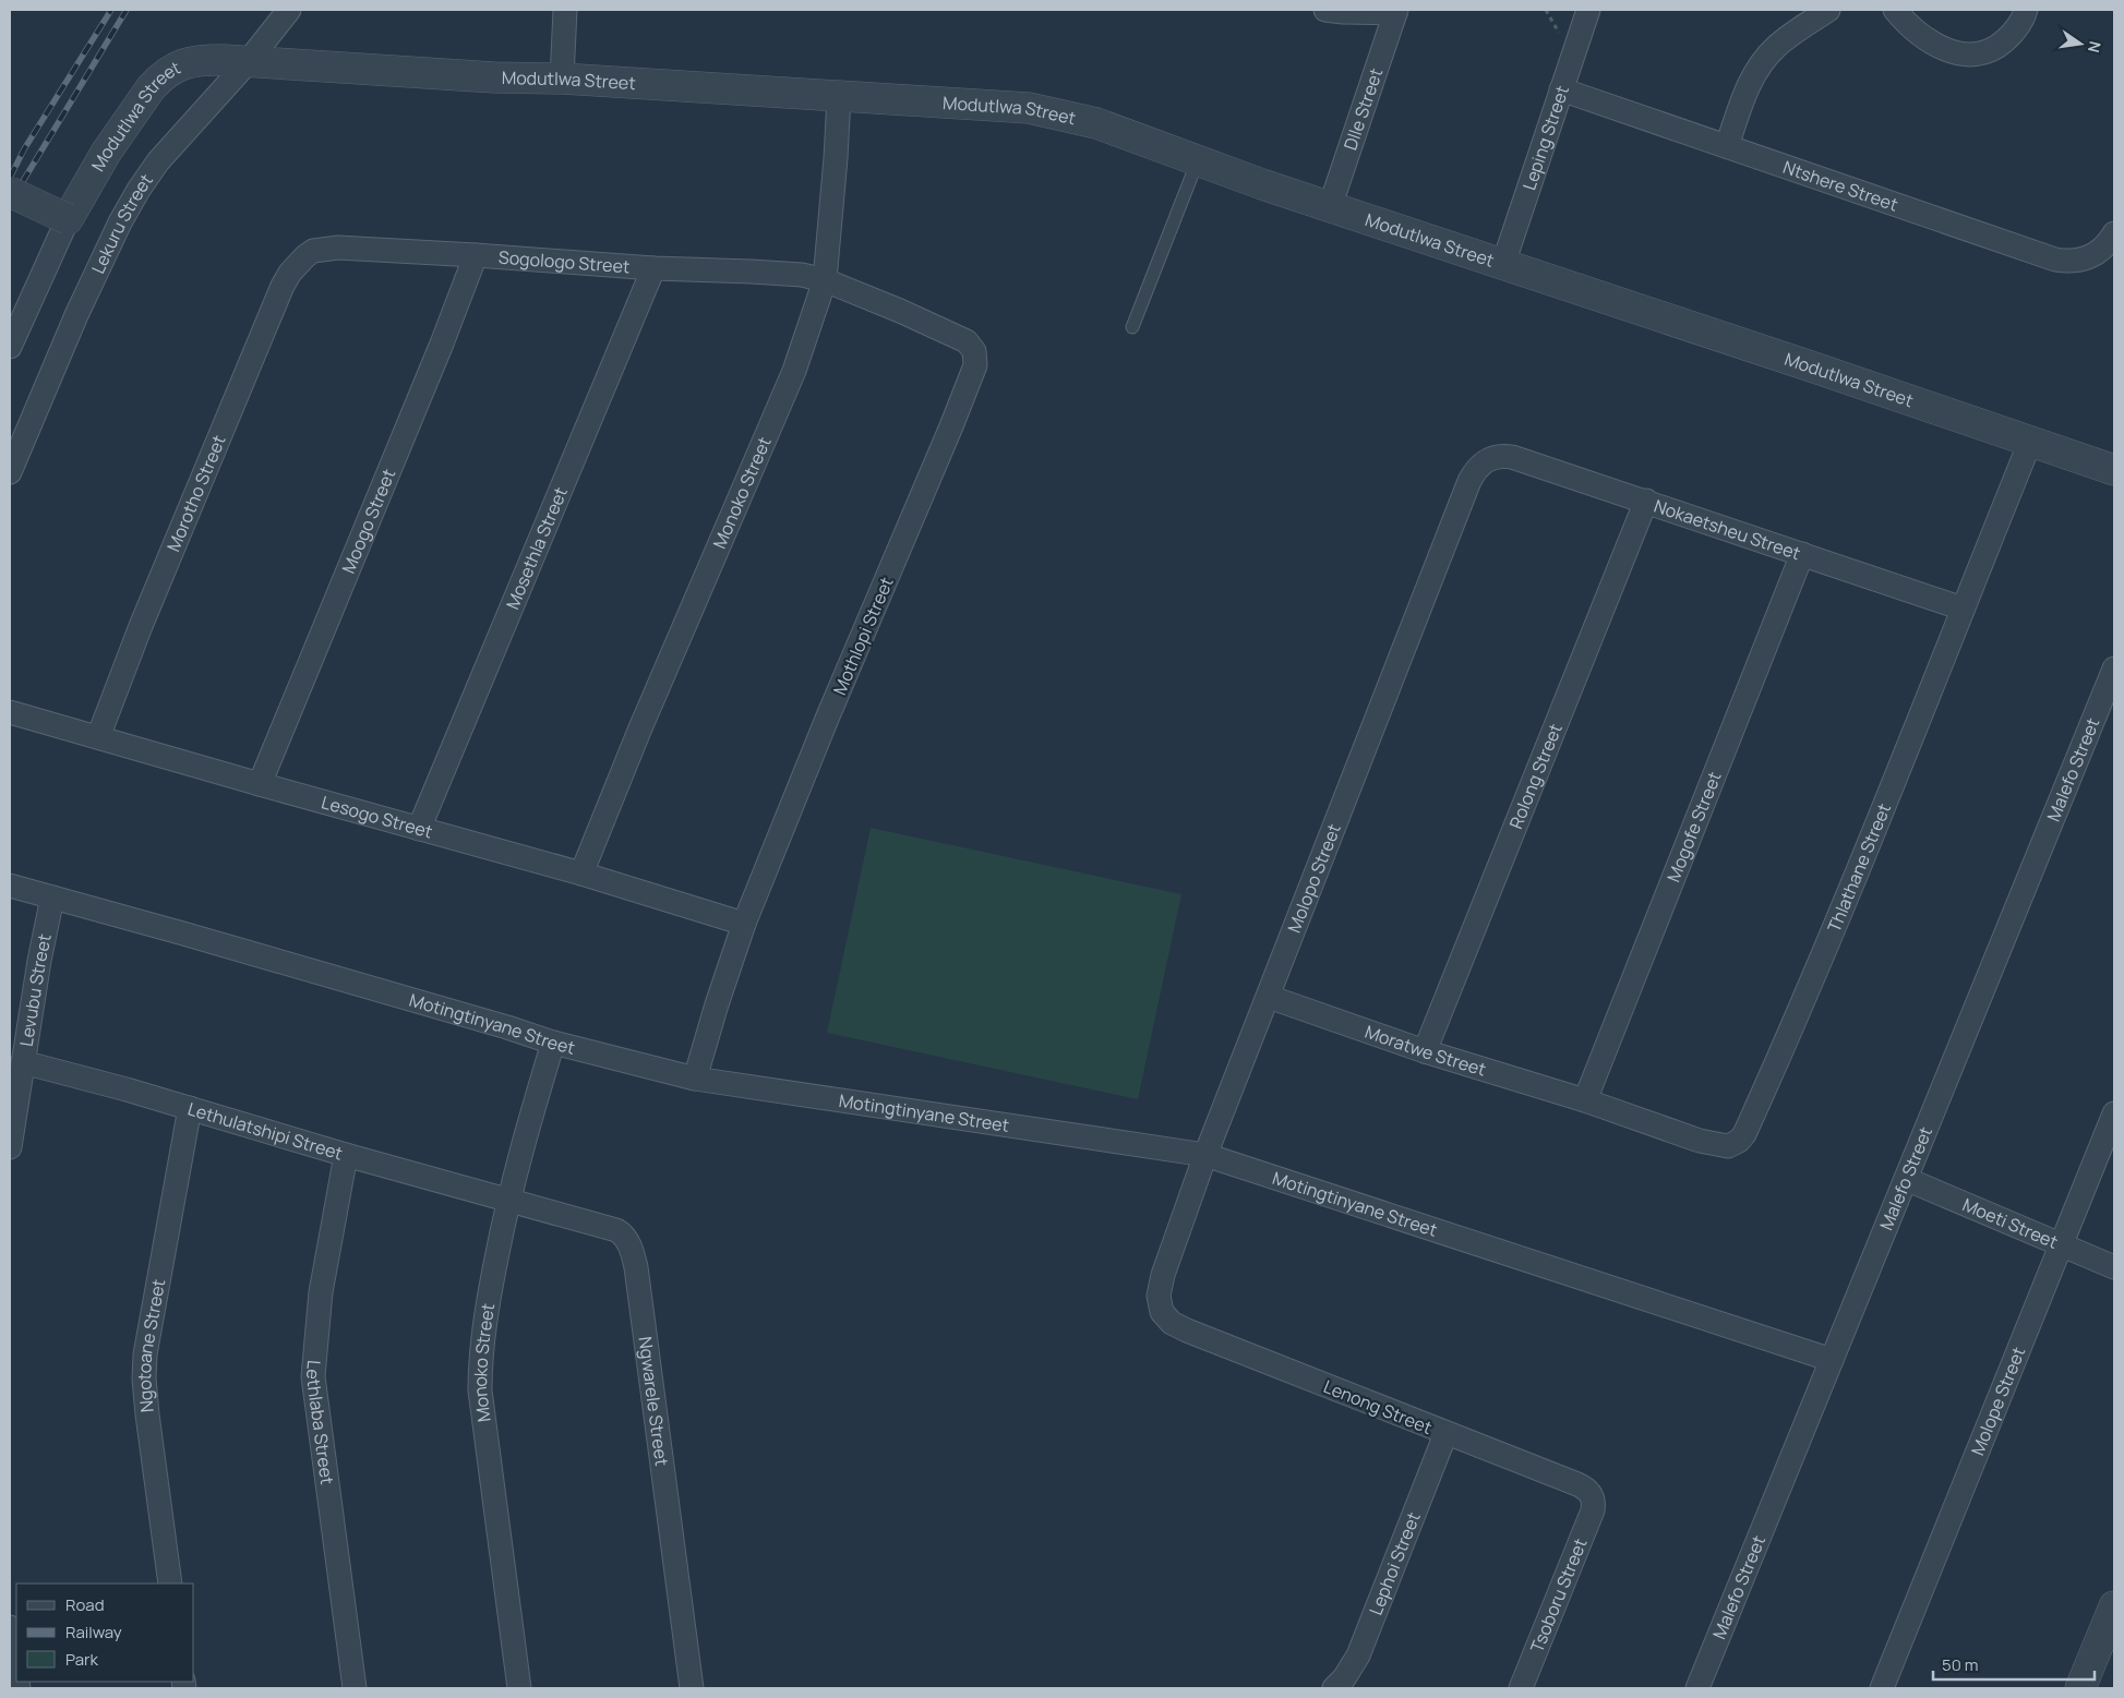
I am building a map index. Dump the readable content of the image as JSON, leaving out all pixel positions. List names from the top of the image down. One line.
{"streets":{"street":["Modutlwa Street","Dlle Street","Leping Street","Ntshere Street","Lekuru Street","Sogologo Street","Morotho Street","Monoko Street","Moogo Street","Nokaetsheu Street","Mosethla Street","Mothlopi Street","Malefo Street","Rolong Street","Lesogo Street","Mogofe Street","Thlathane Street","Molopo Street","Levubu Street","Motingtinyane Street","Moratwe Street","Lethulatshipi Street","Moeti Street","Ngotoane Street","Ngwarele Street","Molope Street","Lenong Street","Lethlaba Street","Lephoi Street","Tsoboru Street"]},"crossings":[["Modutlwa Street","Dlle Street"],["Modutlwa Street","Leping Street"],["Modutlwa Street","Lekuru Street"],["Modutlwa Street","Monoko Street"],["Modutlwa Street","Thlathane Street"],["Leping Street","Ntshere Street"],["Sogologo Street","Morotho Street"],["Sogologo Street","Monoko Street"],["Sogologo Street","Moogo Street"],["Sogologo Street","Mosethla Street"],["Sogologo Street","Mothlopi Street"],["Morotho Street","Lesogo Street"],["Monoko Street","Mothlopi Street"],["Monoko Street","Lesogo Street"],["Monoko Street","Motingtinyane Street"],["Monoko Street","Lethulatshipi Street"],["Monoko Street","Ngwarele Street"],["Moogo Street","Lesogo Street"],["Nokaetsheu Street","Rolong Street"],["Nokaetsheu Street","Mogofe Street"],["Nokaetsheu Street","Thlathane Street"],["Nokaetsheu Street","Molopo Street"],["Mosethla Street","Lesogo Street"],["Mothlopi Street","Lesogo Street"],["Mothlopi Street","Motingtinyane Street"],["Malefo Street","Motingtinyane Street"],["Malefo Street","Moeti Street"],["Rolong Street","Moratwe Street"],["Mogofe Street","Thlathane Street"],["Mogofe Street","Moratwe Street"],["Thlathane Street","Moratwe Street"],["Molopo Street","Motingtinyane Street"],["Molopo Street","Moratwe Street"],["Molopo Street","Lenong Street"],["Levubu Street","Motingtinyane Street"],["Levubu Street","Lethulatshipi Street"],["Lethulatshipi Street","Ngotoane Street"],["Lethulatshipi Street","Ngwarele Street"],["Lethulatshipi Street","Lethlaba Street"],["Moeti Street","Molope Street"],["Lenong Street","Lephoi Street"],["Lenong Street","Tsoboru Street"]],"legend":["Road","Railway","Park"],"scale_bar":"50 m","north":"right"}
